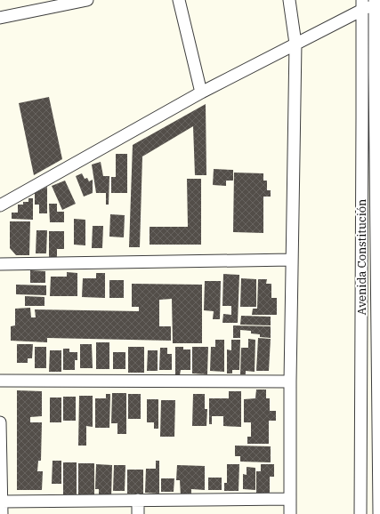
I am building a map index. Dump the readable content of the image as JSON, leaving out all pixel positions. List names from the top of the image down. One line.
{"streets":{"street":["Avenida Constitución"]}}
